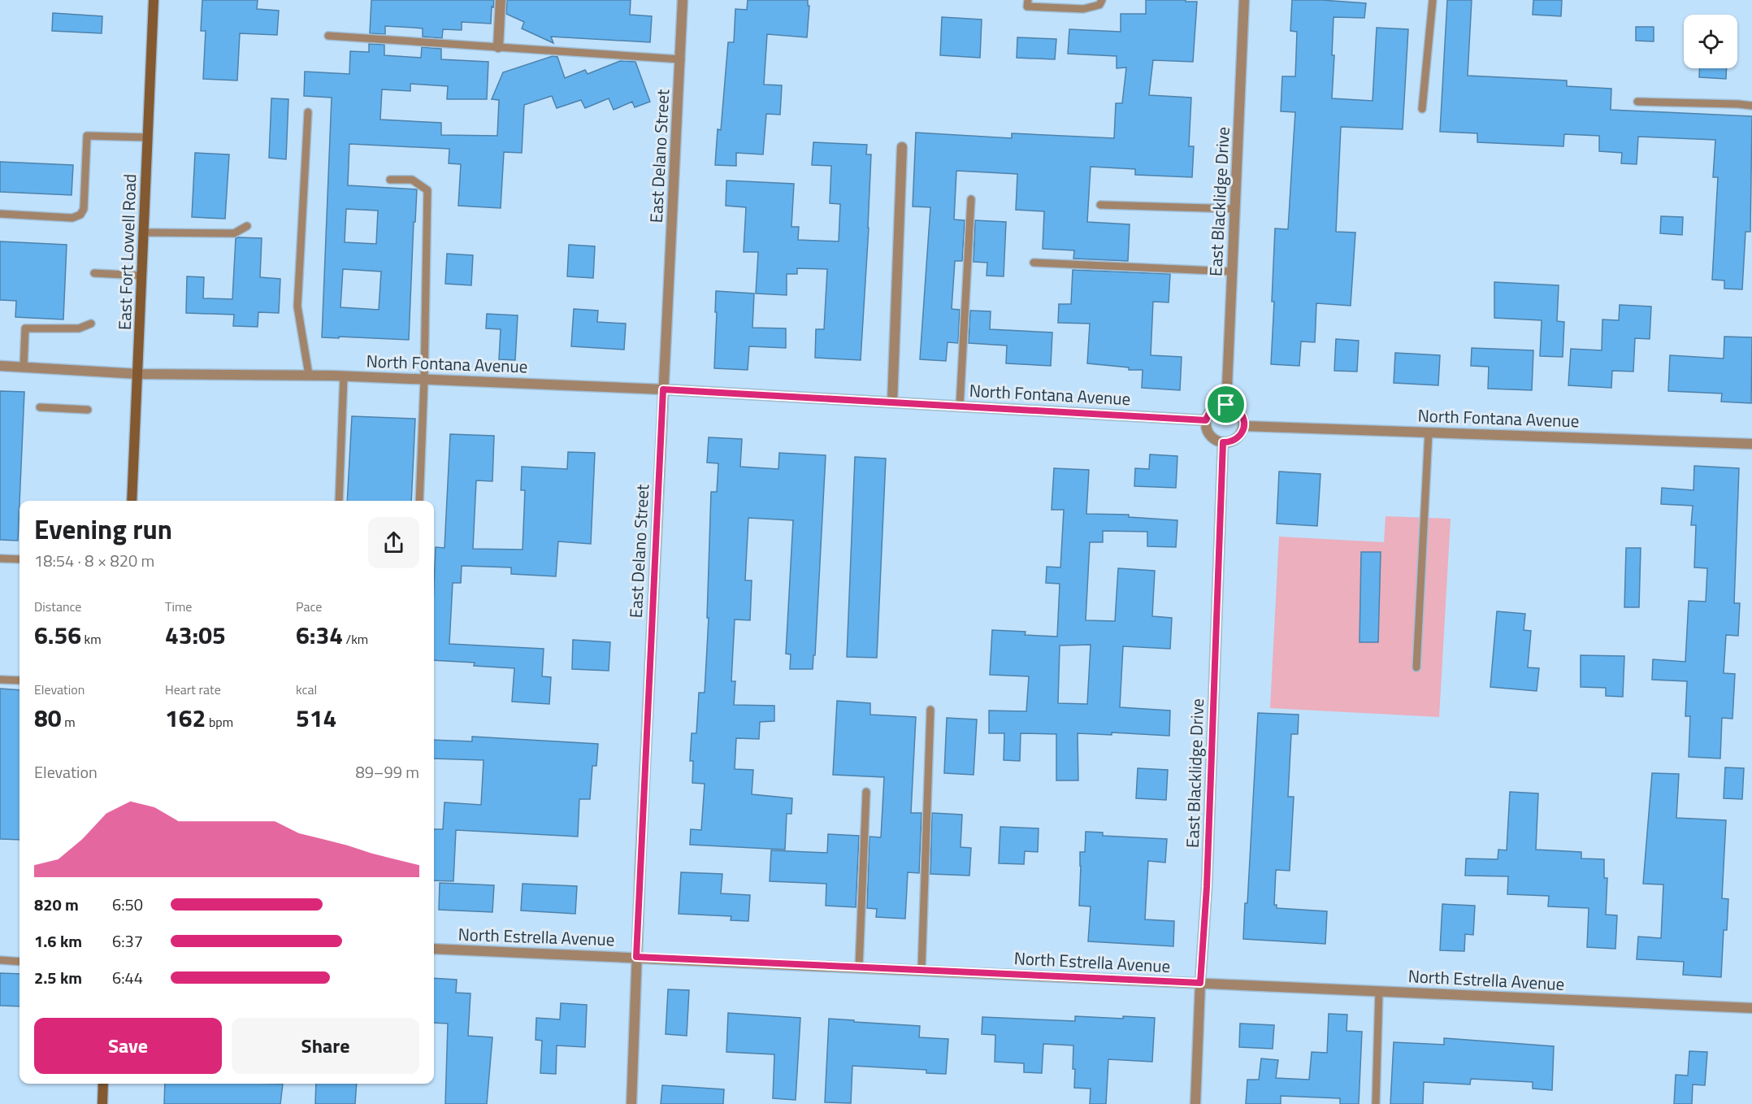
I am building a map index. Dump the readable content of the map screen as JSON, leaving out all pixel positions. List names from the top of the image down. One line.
{"streets":{"main road":["East Fort Lowell Road"],"street":["East Delano Street","East Blacklidge Drive","North Fontana Avenue","North Estrella Avenue"]},"crossings":[["East Delano Street","North Fontana Avenue"],["East Delano Street","North Estrella Avenue"],["East Blacklidge Drive","North Fontana Avenue"],["East Blacklidge Drive","North Estrella Avenue"],["East Fort Lowell Road","North Fontana Avenue"]],"page":{"heading":["Evening run","18:54 · 8 × 820 m"],"stats":[["Distance","6.56 km"],["Time","43:05"],["Pace","6:34 /km"],["Elevation","80 m"],["Heart rate","162 bpm"],["kcal","514"]],"chart":["Elevation","89–99 m"],"list":[{"name":"820 m","note":"6:50"},{"name":"1.6 km","note":"6:37"},{"name":"2.5 km","note":"6:44"}],"buttons":["Save","Share"]}}
